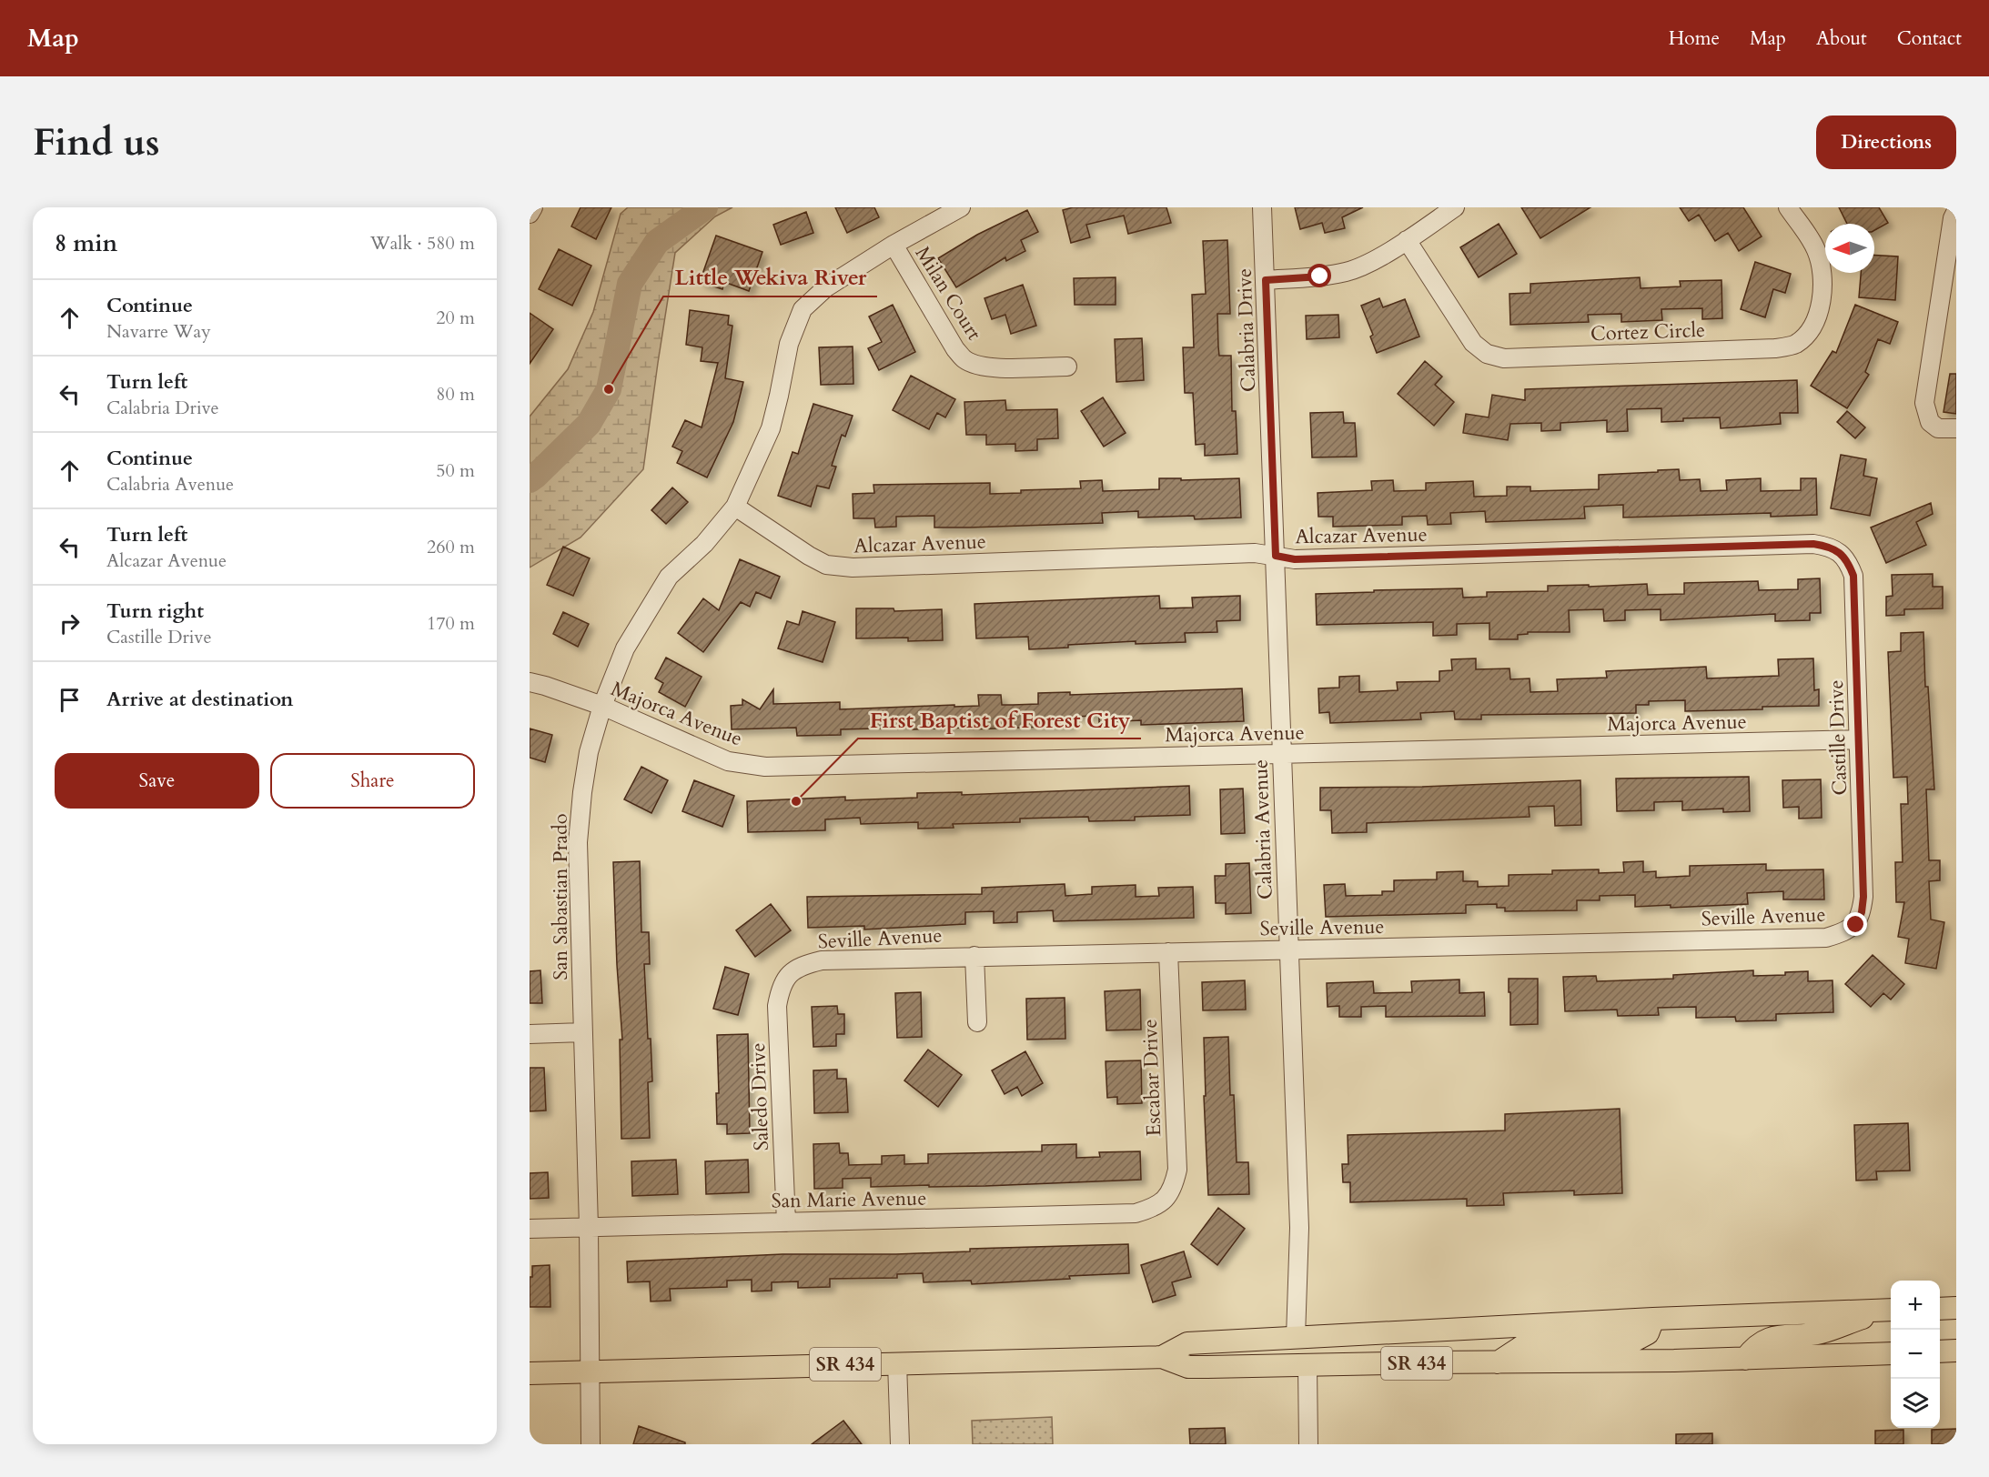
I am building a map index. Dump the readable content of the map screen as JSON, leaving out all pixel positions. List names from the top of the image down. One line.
{"streets":{"main road":["SR 434"],"street":["Milan Court","Calabria Drive","Cortez Circle","Alcazar Avenue","Majorca Avenue","Castille Drive","Calabria Avenue","San Sabastian Prado","Seville Avenue","Escabar Drive","Saledo Drive","San Marie Avenue"]},"crossings":[["Milan Court","San Sabastian Prado"],["Calabria Drive","Calabria Avenue"],["Alcazar Avenue","Castille Drive"],["Alcazar Avenue","Calabria Avenue"],["Alcazar Avenue","San Sabastian Prado"],["Majorca Avenue","Castille Drive"],["Majorca Avenue","Calabria Avenue"],["Majorca Avenue","San Sabastian Prado"],["Castille Drive","Seville Avenue"],["Calabria Avenue","Seville Avenue"],["Calabria Avenue","SR 434"],["San Sabastian Prado","San Marie Avenue"],["San Sabastian Prado","SR 434"],["Seville Avenue","Escabar Drive"],["Seville Avenue","Saledo Drive"],["Escabar Drive","San Marie Avenue"],["Saledo Drive","San Marie Avenue"]],"places":["Little Wekiva River","First Baptist of Forest City"],"north":"left","page":{"header":"Map","nav":["Home","Map","About","Contact"],"buttons":["Directions",["Save","Share"]],"title":"Find us","heading":["8 min","Walk · 580 m"],"list":[["Continue","Navarre Way","20 m"],["Turn left","Calabria Drive","80 m"],["Continue","Calabria Avenue","50 m"],["Turn left","Alcazar Avenue","260 m"],["Turn right","Castille Drive","170 m"],"Arrive at destination"],"map_buttons":["+","−"]}}
